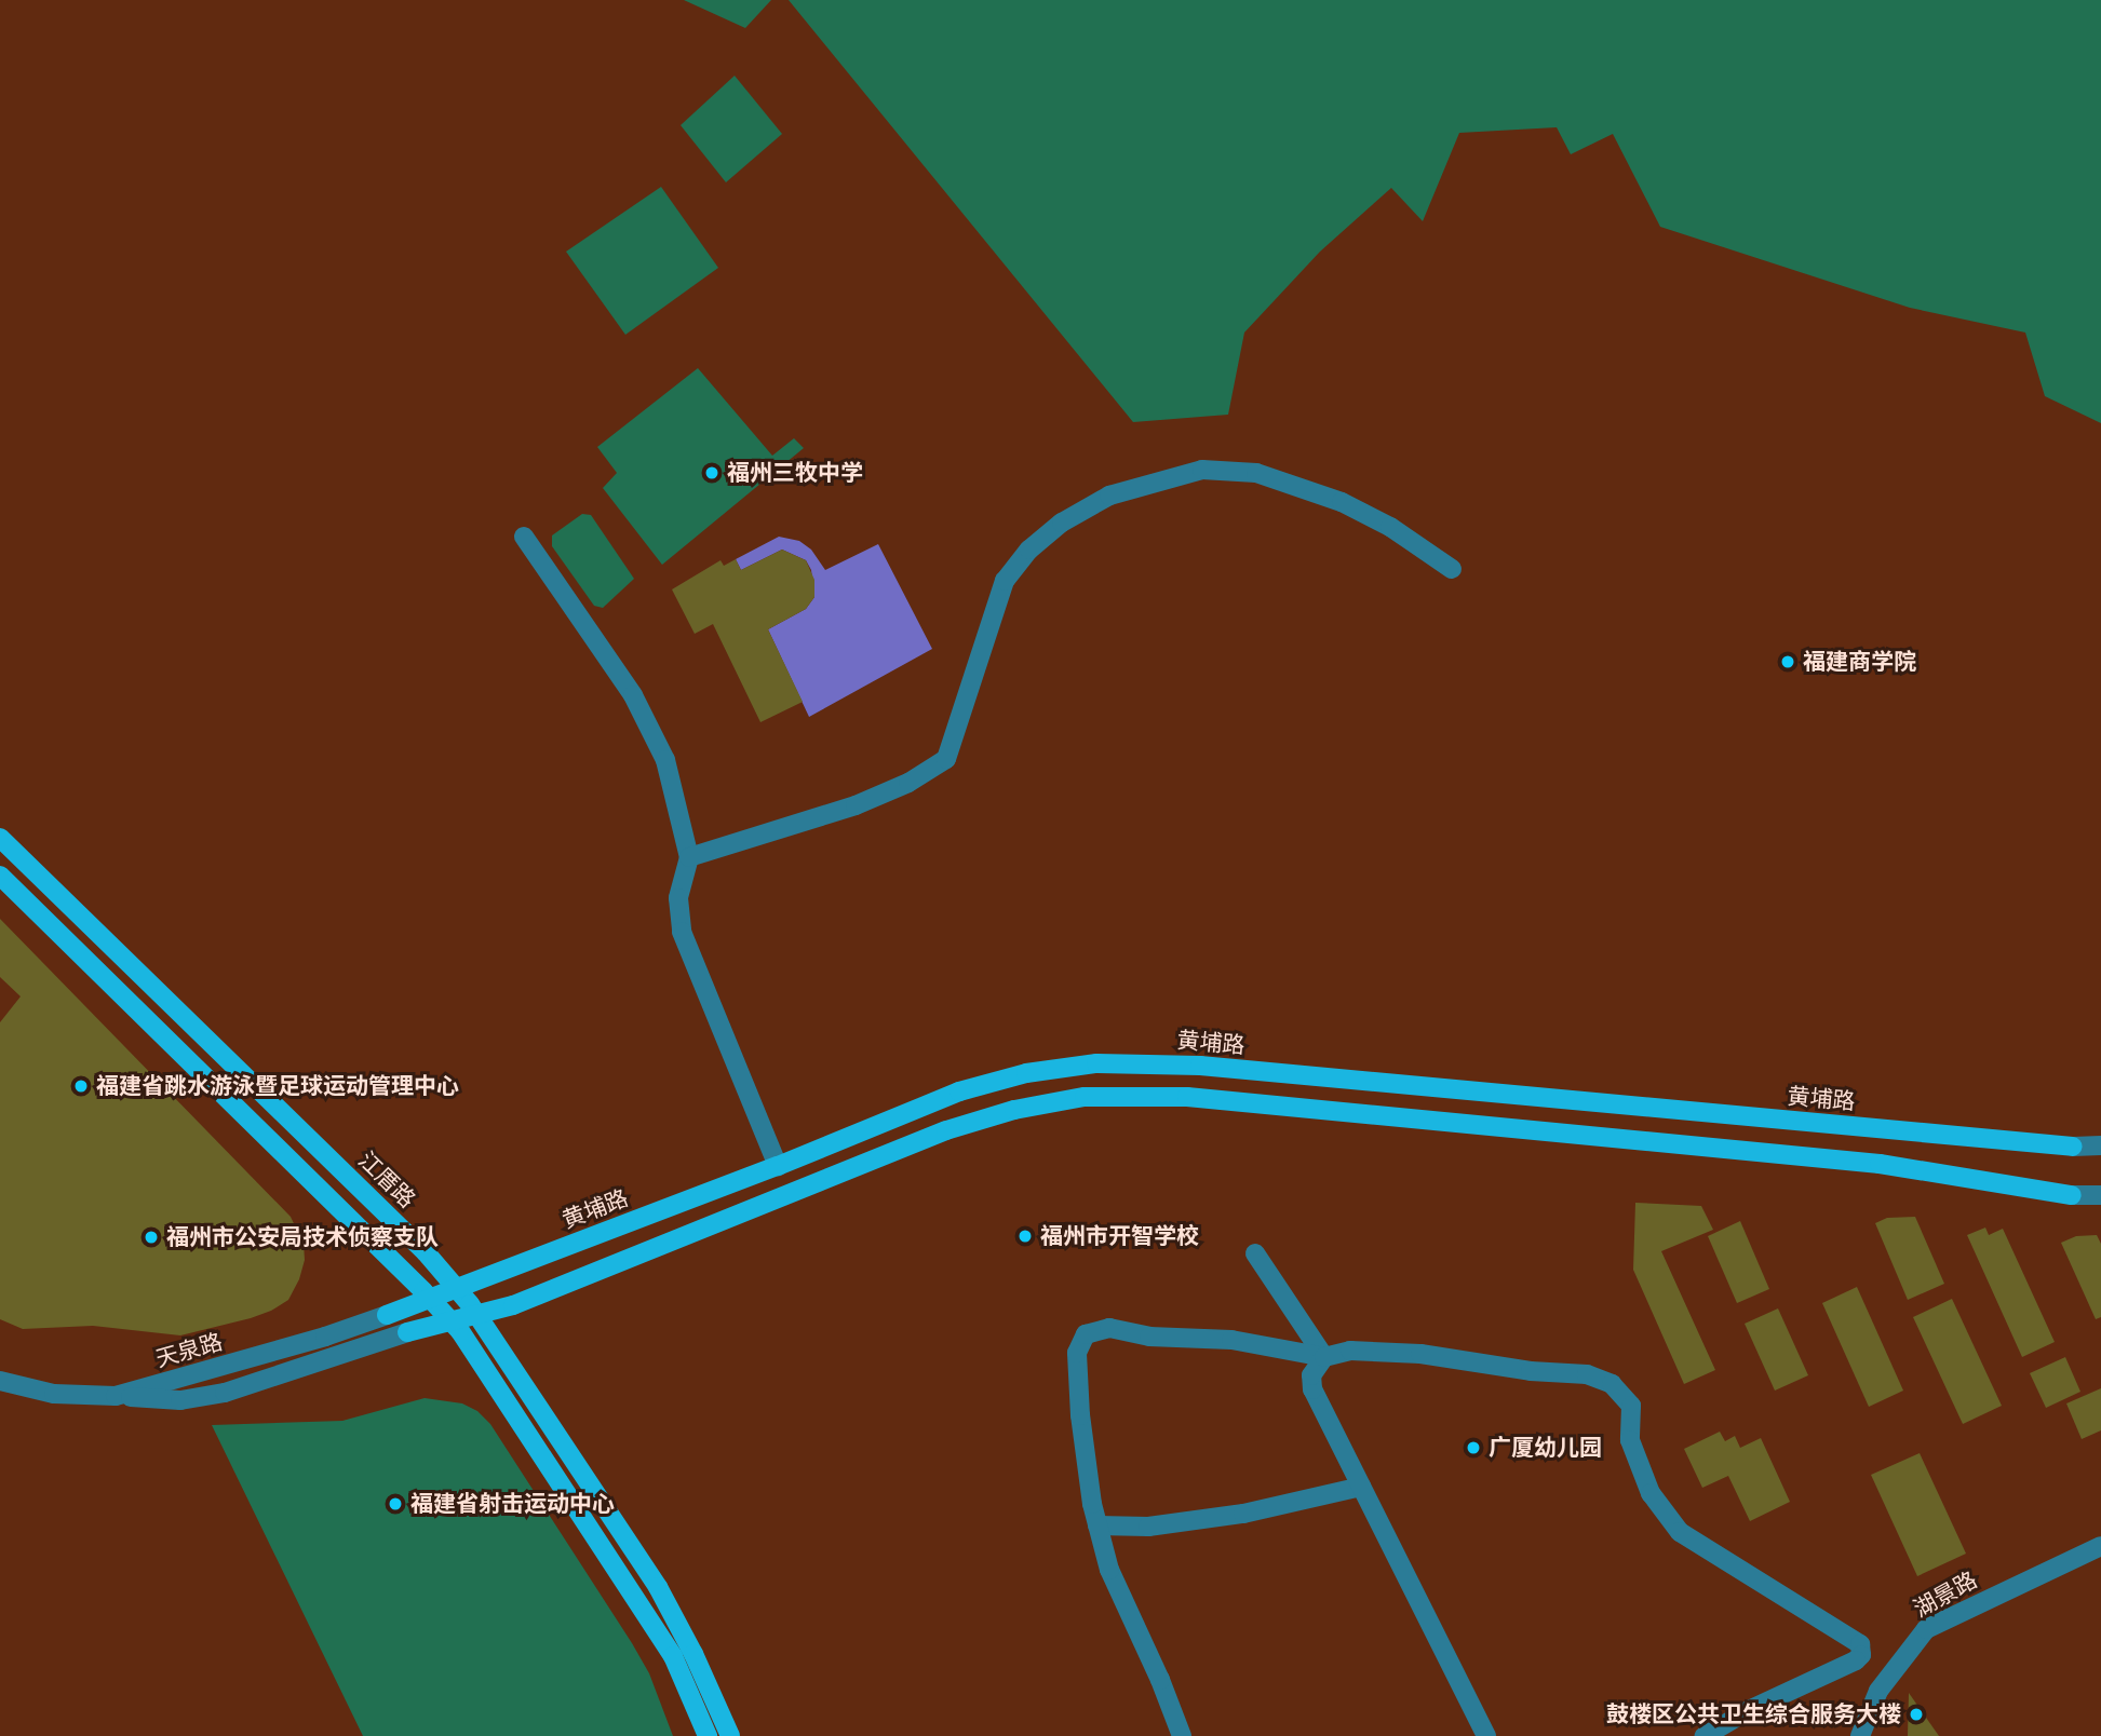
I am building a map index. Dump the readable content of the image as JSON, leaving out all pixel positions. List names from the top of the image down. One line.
{"streets":{"main road":["黄埔路","江厝路"],"street":["天泉路","湖景路"]},"crossings":[["黄埔路","江厝路"],["黄埔路","天泉路"]],"places":["福州三牧中学","福建商学院","福建省跳水游泳暨足球运动管理中心","福州市开智学校","福州市公安局技术侦察支队","广厦幼儿园","福建省射击运动中心","鼓楼区公共卫生综合服务大楼"]}
